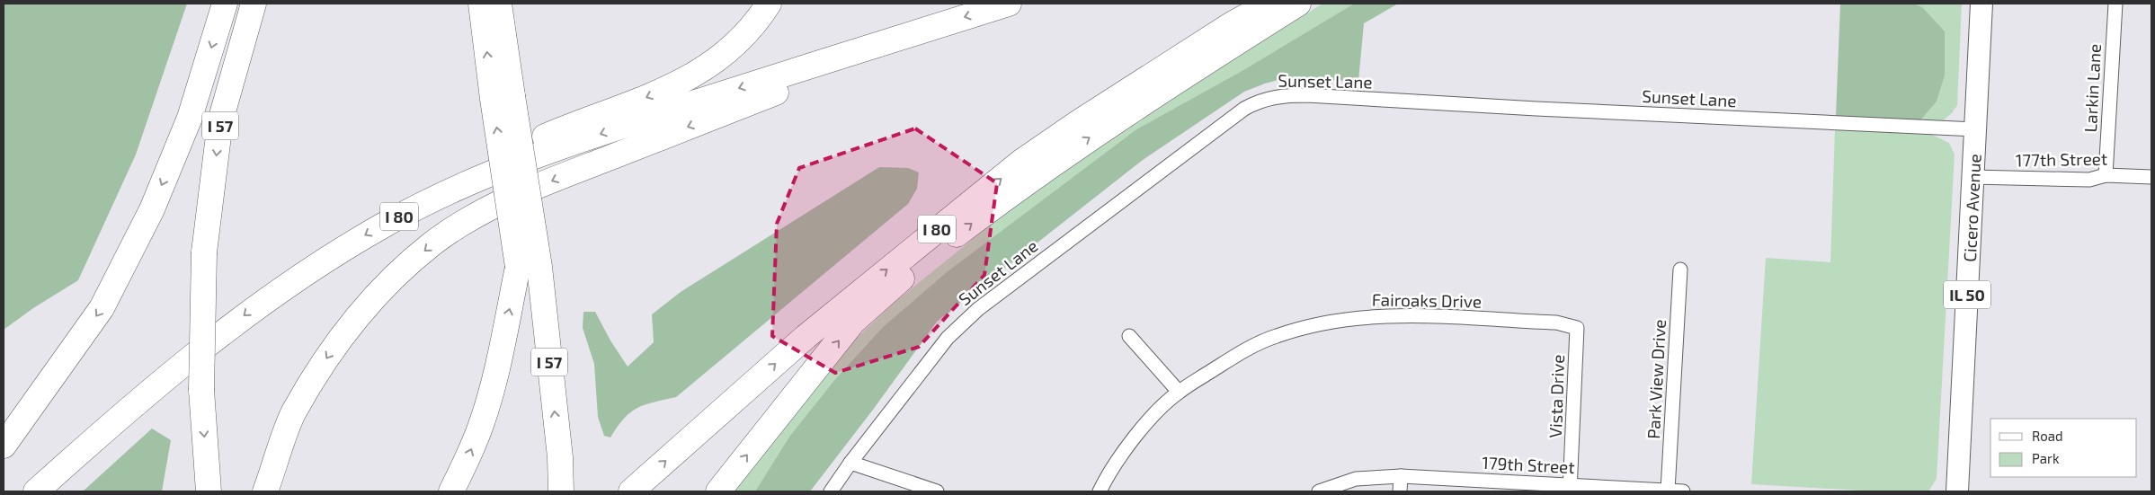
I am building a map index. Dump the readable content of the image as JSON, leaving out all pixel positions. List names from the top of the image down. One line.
{"streets":{"highway":["I 57","I 80"],"main road":["Cicero Avenue","IL 50"],"street":["Sunset Lane","Larkin Lane","177th Street","Fairoaks Drive","Park View Drive","Vista Drive","179th Street"]},"crossings":[["Sunset Lane","Cicero Avenue"],["Larkin Lane","177th Street"],["177th Street","Cicero Avenue"],["Fairoaks Drive","Vista Drive"],["Park View Drive","179th Street"],["Vista Drive","179th Street"]],"legend":["Road","Park"]}
